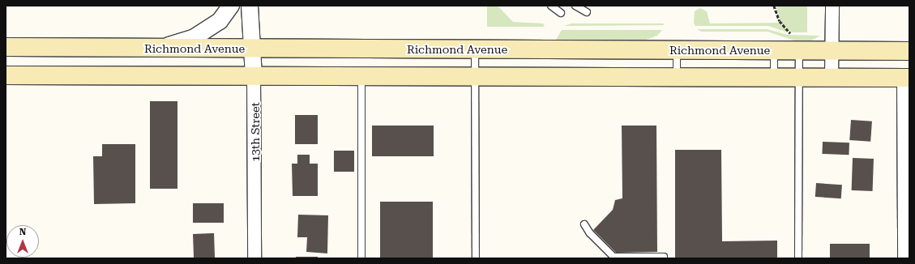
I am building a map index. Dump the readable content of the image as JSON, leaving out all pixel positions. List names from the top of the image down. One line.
{"streets":{"main road":["Richmond Avenue"],"street":["13th Street"]},"crossings":[["Richmond Avenue","13th Street"]],"north":"top"}
